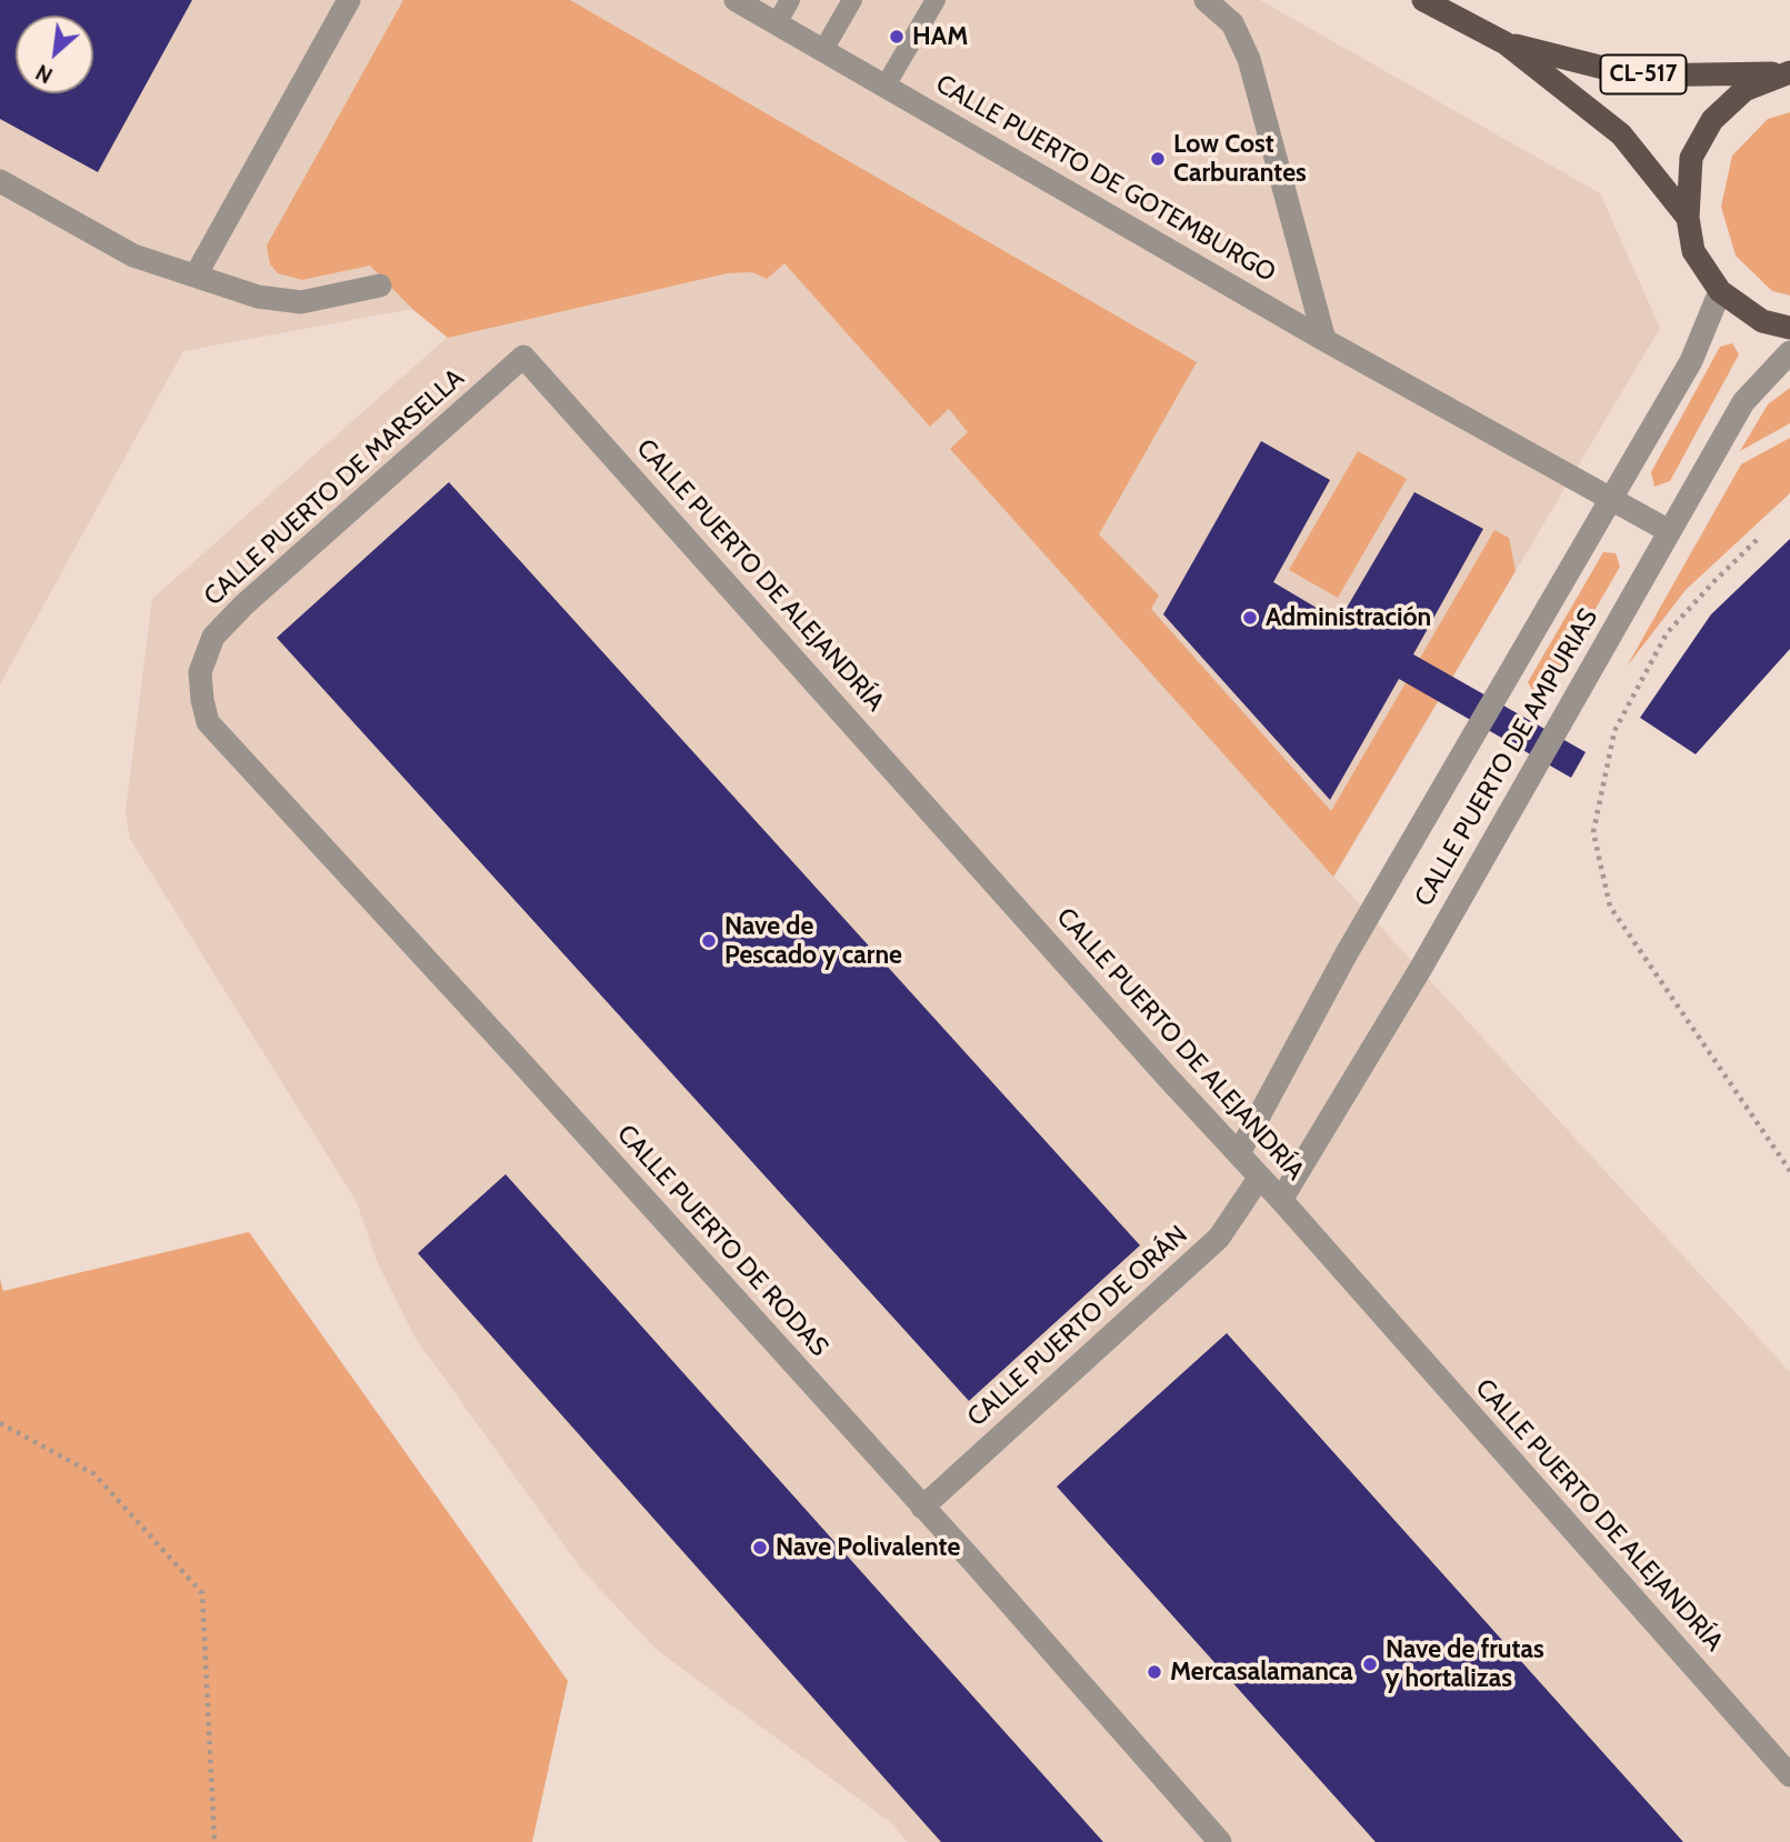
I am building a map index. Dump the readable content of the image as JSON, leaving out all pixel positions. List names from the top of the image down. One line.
{"streets":{"main road":["CL-517"],"street":["CALLE PUERTO DE GOTEMBURGO","CALLE PUERTO DE MARSELLA","CALLE PUERTO DE ALEJANDRÍA","CALLE PUERTO DE AMPURIAS","CALLE PUERTO DE RODAS","CALLE PUERTO DE ORÁN"]},"crossings":[["CL-517","CALLE PUERTO DE AMPURIAS"],["CALLE PUERTO DE GOTEMBURGO","CALLE PUERTO DE AMPURIAS"],["CALLE PUERTO DE MARSELLA","CALLE PUERTO DE ALEJANDRÍA"],["CALLE PUERTO DE MARSELLA","CALLE PUERTO DE RODAS"],["CALLE PUERTO DE ALEJANDRÍA","CALLE PUERTO DE AMPURIAS"],["CALLE PUERTO DE ALEJANDRÍA","CALLE PUERTO DE ORÁN"],["CALLE PUERTO DE RODAS","CALLE PUERTO DE ORÁN"]],"places":["HAM","Low Cost Carburantes","Administración","Nave de Pescado y carne","Nave Polivalente","Nave de frutas y hortalizas","Mercasalamanca"],"north":"bottom left"}
